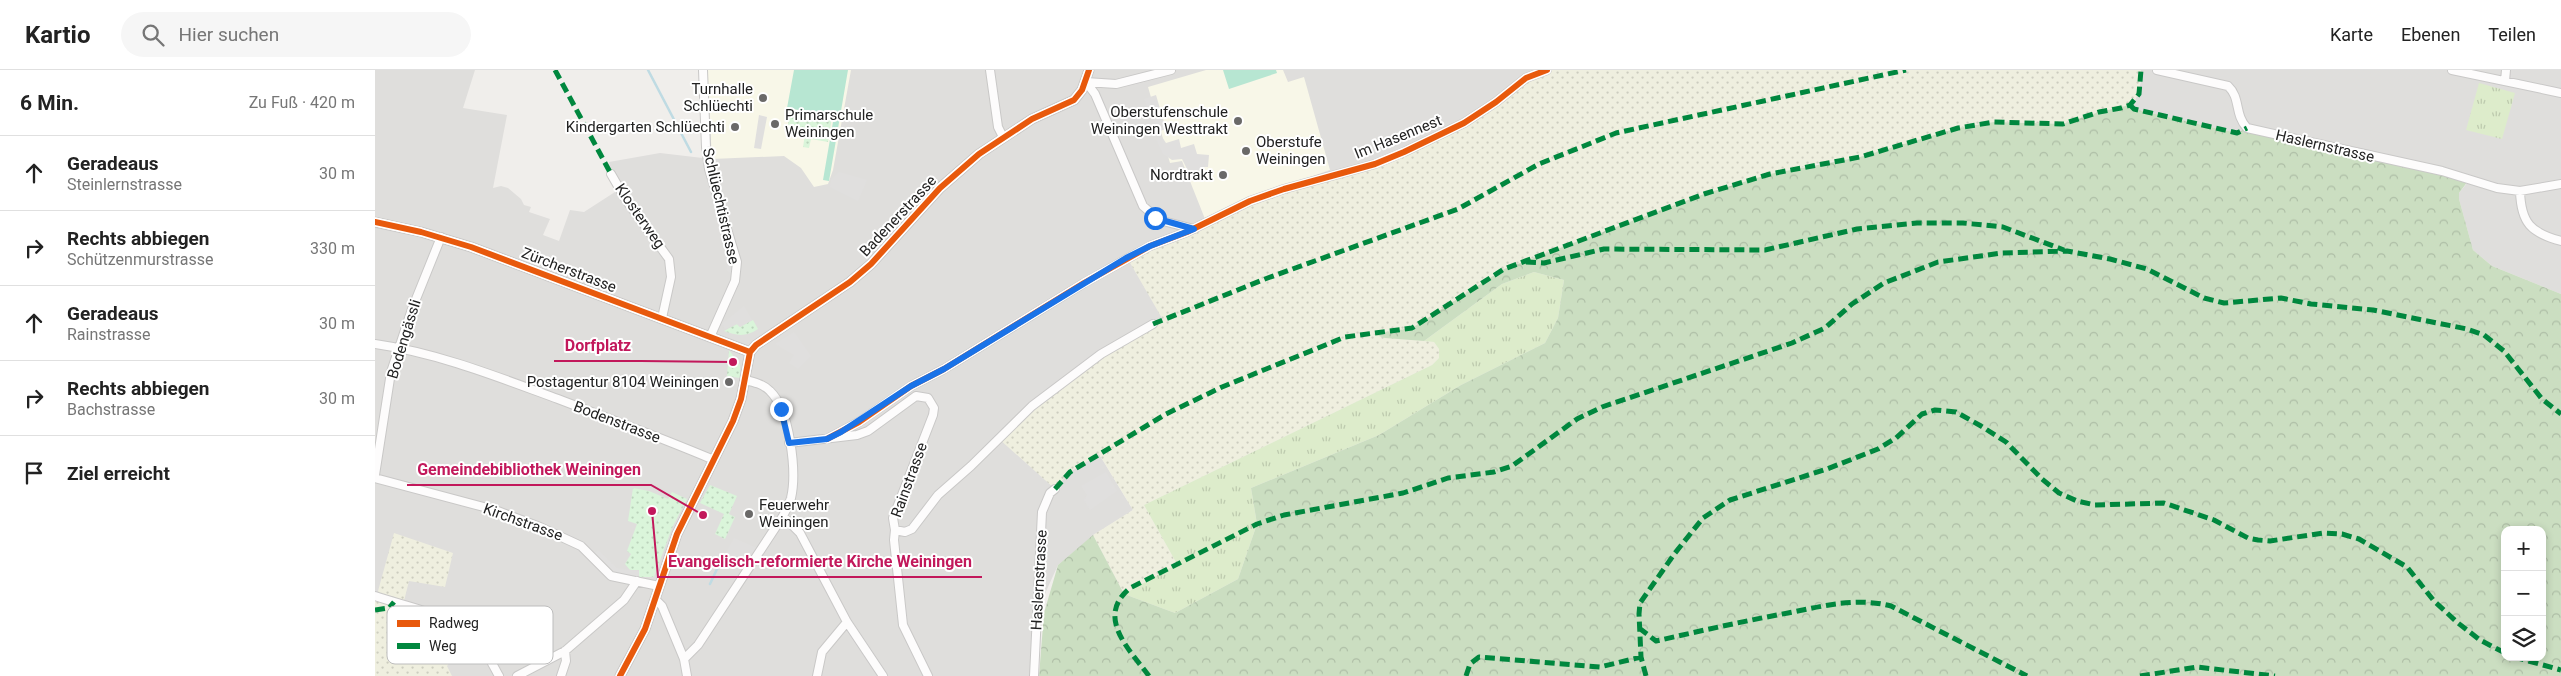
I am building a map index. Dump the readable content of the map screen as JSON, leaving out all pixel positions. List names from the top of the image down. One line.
{"streets":{"street":["Im Hasennest","Haslernstrasse","Schlüechtistrasse","Klosterweg","Badenerstrasse","Zürcherstrasse","Bodengässli","Bodenstrasse","Rainstrasse","Kirchstrasse"]},"crossings":[["Im Hasennest","Rainstrasse"],["Schlüechtistrasse","Zürcherstrasse"],["Klosterweg","Zürcherstrasse"],["Badenerstrasse","Zürcherstrasse"],["Zürcherstrasse","Bodengässli"],["Bodengässli","Bodenstrasse"],["Bodengässli","Kirchstrasse"]],"places":["Turnhalle Schlüechti","Oberstufenschule Weiningen Westtrakt","Primarschule Weiningen","Kindergarten Schlüechti","Oberstufe Weiningen","Nordtrakt","Dorfplatz","Postagentur 8104 Weiningen","Evangelisch-reformierte Kirche Weiningen","Feuerwehr Weiningen","Gemeindebibliothek Weiningen"],"legend":["Radweg","Weg"],"page":{"header":"Kartio","search":"Hier suchen","nav":["Karte","Ebenen","Teilen"],"heading":["6 Min.","Zu Fuß · 420 m"],"list":[["Geradeaus","Steinlernstrasse","30 m"],["Rechts abbiegen","Schützenmurstrasse","330 m"],["Geradeaus","Rainstrasse","30 m"],["Rechts abbiegen","Bachstrasse","30 m"],"Ziel erreicht"],"map_buttons":["+","−"]}}
